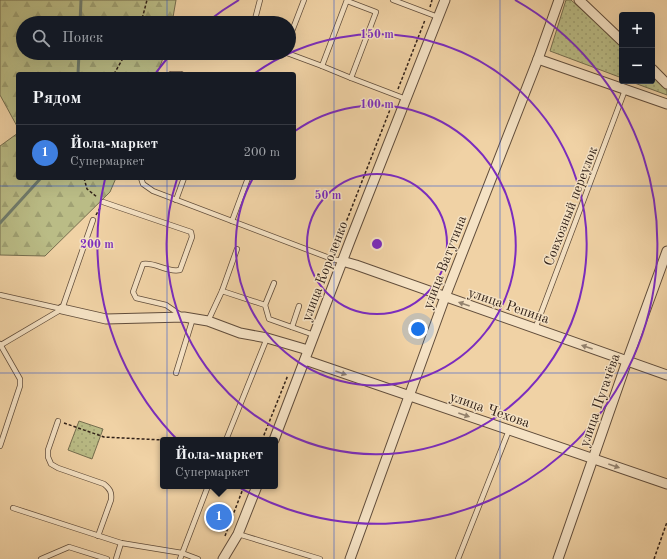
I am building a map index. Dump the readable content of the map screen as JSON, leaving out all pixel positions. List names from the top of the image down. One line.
{"streets":{"street":["улица Ватутина","улица Короленко","улица Репина","улица Пугачёва","улица Чехова"],"lane":["Совхозный переулок"]},"crossings":[["Совхозный переулок","улица Репина"],["улица Ватутина","улица Репина"],["улица Ватутина","улица Чехова"],["улица Короленко","улица Репина"],["улица Короленко","улица Чехова"],["улица Репина","улица Пугачёва"],["улица Пугачёва","улица Чехова"]],"one_way":["улица Репина","улица Чехова"],"page":{"map_buttons":["+","−"],"search":"Поиск","heading":"Рядом","list":[{"mark":"1","name":"Йола-маркет","note":"Супермаркет","value":"200 m"}],"popup":["Йола-маркет","Супермаркет"],"pins":"1"},"rings":["150 m","100 m","50 m","200 m"]}
